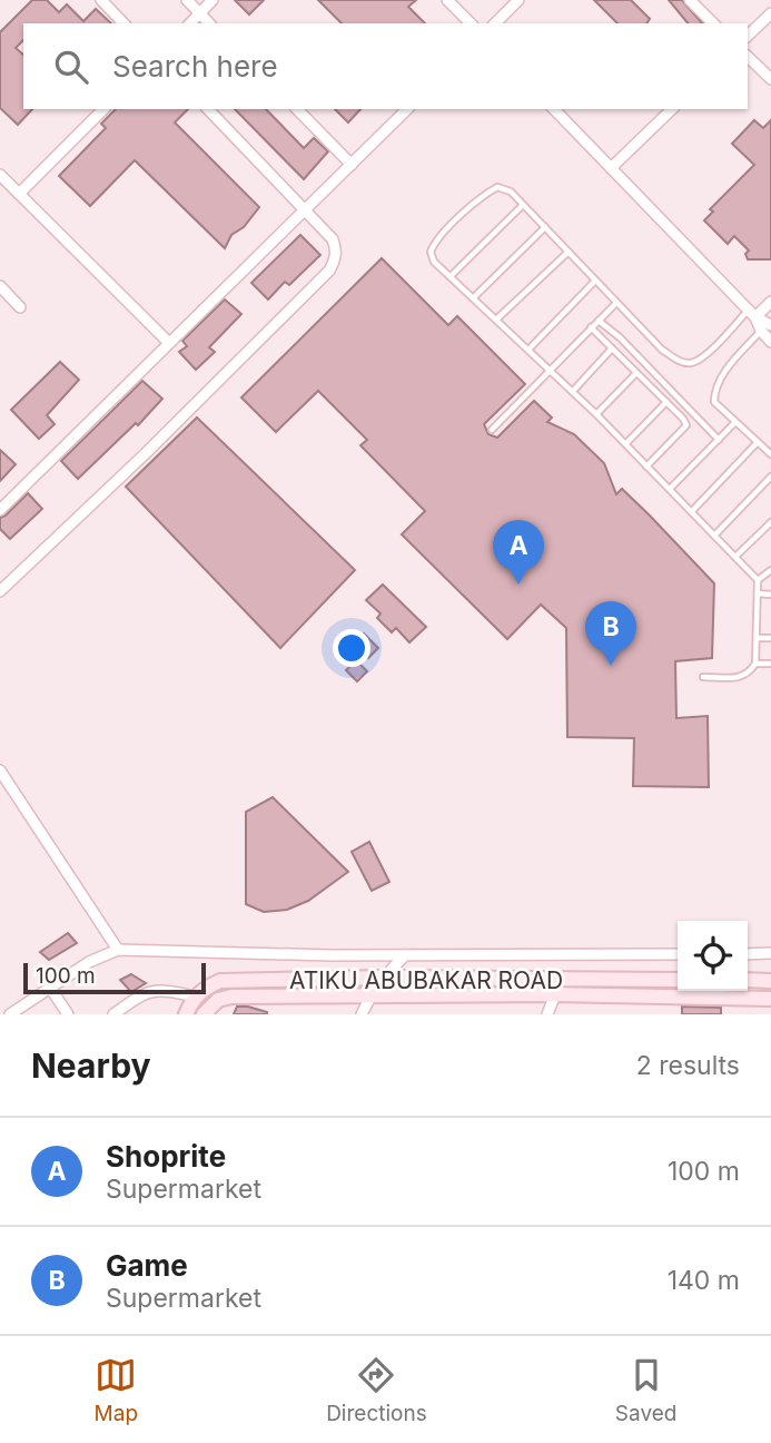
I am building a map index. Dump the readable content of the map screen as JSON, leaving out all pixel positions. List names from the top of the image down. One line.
{"streets":{"street":["ATIKU ABUBAKAR ROAD"]},"scale_bar":"100 m","page":{"search":"Search here","pins":["A","B"],"scale":"100 m","heading":["Nearby","2 results"],"list":[{"mark":"A","name":"Shoprite","note":"Supermarket","value":"100 m"},{"mark":"B","name":"Game","note":"Supermarket","value":"140 m"}],"nav":["Map","Directions","Saved"]}}
